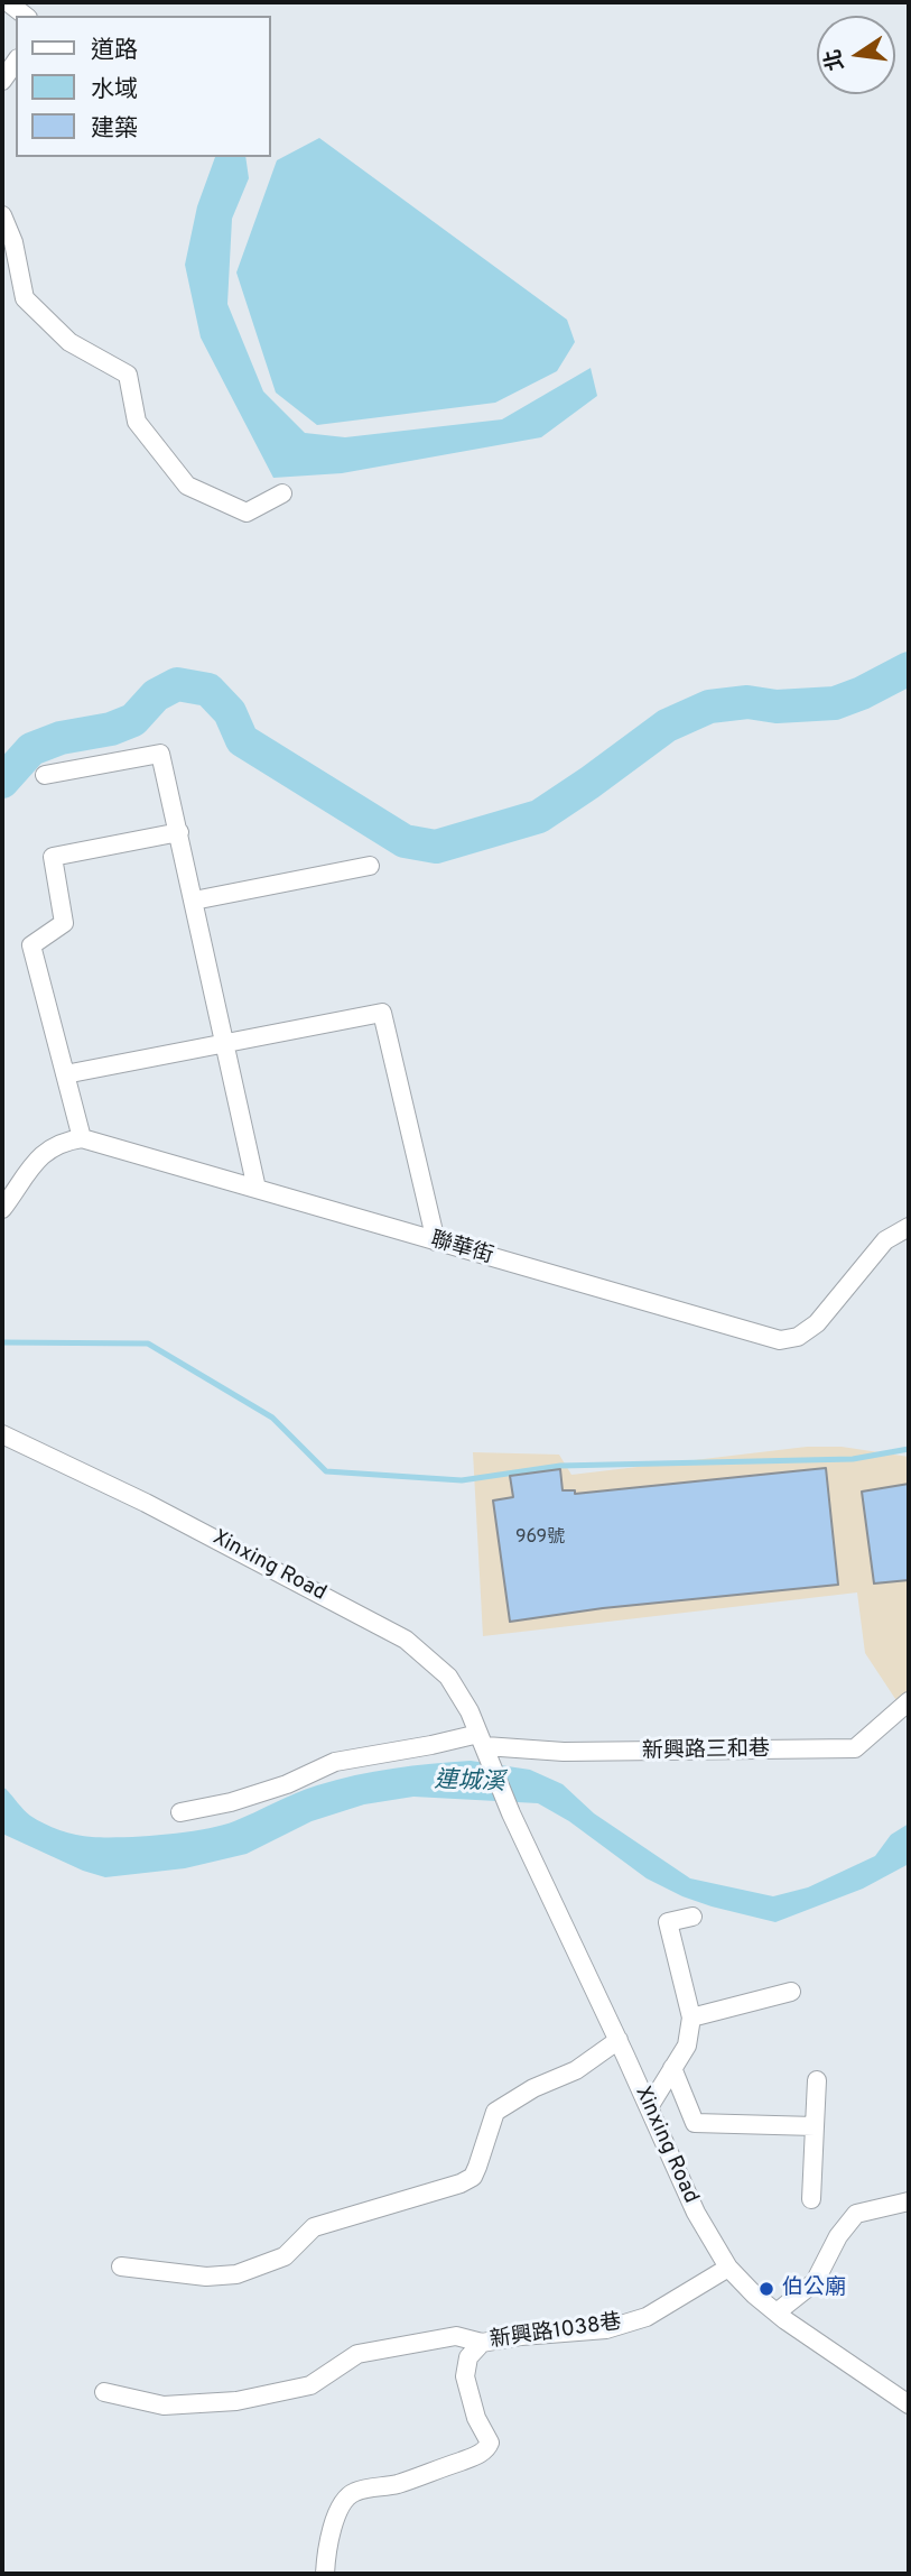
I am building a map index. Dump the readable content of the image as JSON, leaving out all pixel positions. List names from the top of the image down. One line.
{"streets":{"street":["聯華街","Xinxing Road","新興路三和巷","新興路1038巷"]},"crossings":[["Xinxing Road","新興路三和巷"],["Xinxing Road","新興路1038巷"]],"water":["連城溪"],"places":["伯公廟"],"house_numbers":["969號"],"legend":["道路","水域","建築"],"north":"left"}
